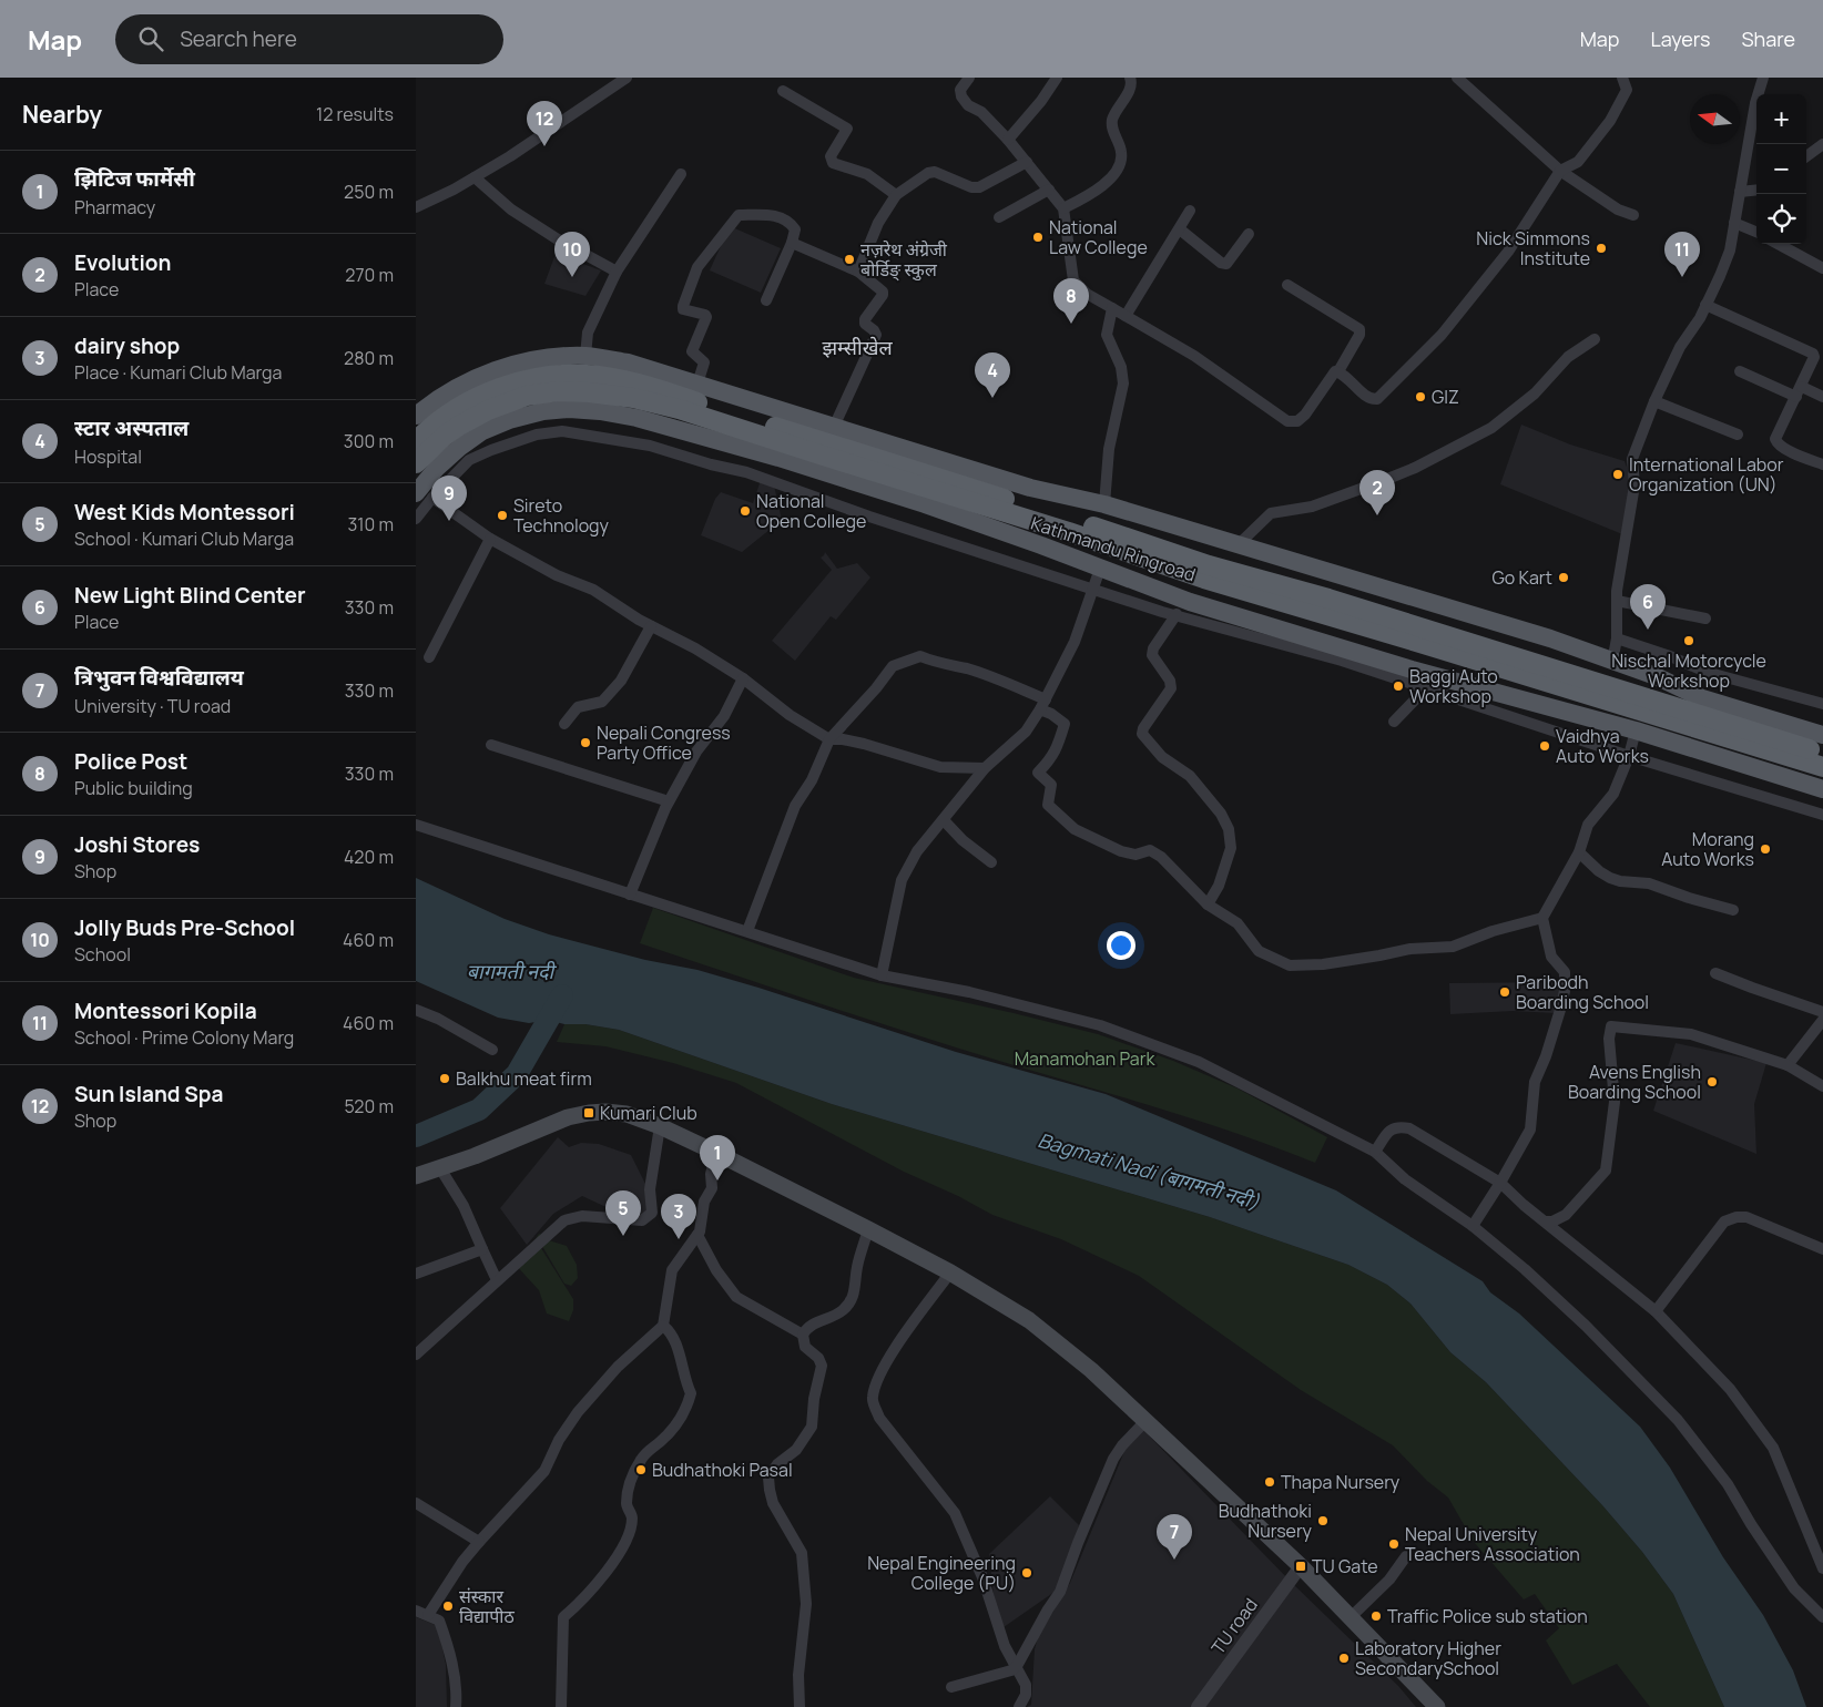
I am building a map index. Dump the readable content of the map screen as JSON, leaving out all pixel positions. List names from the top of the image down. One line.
{"streets":{"highway":["Kathmandu Ringroad"],"street":["TU road"]},"districts":["झम्सीखेल"],"water":["बागमती नदी","Bagmati Nadi (बागमती नदी)"],"parks":["Manamohan Park"],"places":{"other":["National Law College","Nick Simmons Institute","नज़रेथ अंग्रेजी बोर्डिङ् स्कुल","GIZ","International Labor Organization (UN)","National Open College","Sireto Technology","Go Kart","Nischal Motorcycle Workshop","Baggi Auto Workshop","Nepali Congress Party Office","Vaidhya Auto Works","Morang Auto Works","Paribodh Boarding School","Balkhu meat firm","Avens English Boarding School","Budhathoki Pasal","Thapa Nursery","Budhathoki Nursery","Nepal University Teachers Association","Nepal Engineering College (PU)","संस्कार विद्यापीठ","Traffic Police sub station","Laboratory Higher SecondarySchool"],"transit":["Kumari Club","TU Gate"]},"north":"left","page":{"header":"Map","search":"Search here","nav":["Map","Layers","Share"],"heading":["Nearby","12 results"],"map_buttons":["+","−"],"pins":["12","10","11","8","4","2","9","6","1","5","3","7"],"list":[{"mark":"1","name":"झिटिज फार्मेसी","note":"Pharmacy","value":"250 m"},{"mark":"2","name":"Evolution","note":"Place","value":"270 m"},{"mark":"3","name":"dairy shop","note":"Place · Kumari Club Marga","value":"280 m"},{"mark":"4","name":"स्टार अस्पताल","note":"Hospital","value":"300 m"},{"mark":"5","name":"West Kids Montessori","note":"School · Kumari Club Marga","value":"310 m"},{"mark":"6","name":"New Light Blind Center","note":"Place","value":"330 m"},{"mark":"7","name":"त्रिभुवन विश्वविद्यालय","note":"University · TU road","value":"330 m"},{"mark":"8","name":"Police Post","note":"Public building","value":"330 m"},{"mark":"9","name":"Joshi Stores","note":"Shop","value":"420 m"},{"mark":"10","name":"Jolly Buds Pre-School","note":"School","value":"460 m"},{"mark":"11","name":"Montessori Kopila","note":"School · Prime Colony Marg","value":"460 m"},{"mark":"12","name":"Sun Island Spa","note":"Shop","value":"520 m"}]}}
